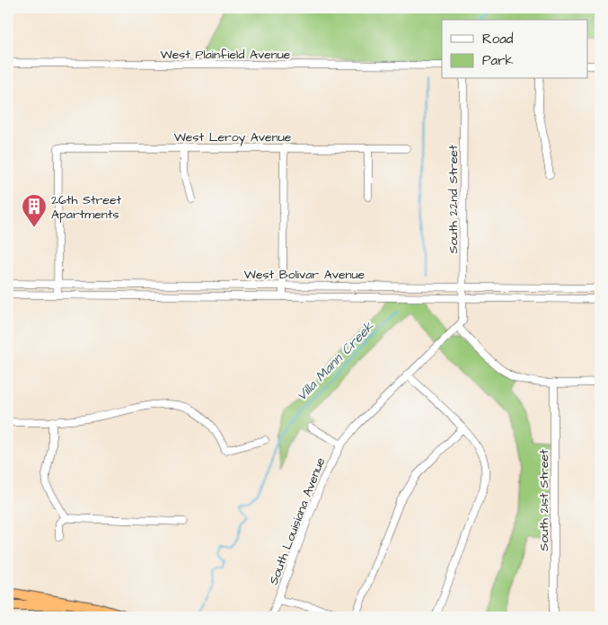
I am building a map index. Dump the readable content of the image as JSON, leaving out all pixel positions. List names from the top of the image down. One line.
{"streets":{"street":["West Plainfield Avenue","West Leroy Avenue","South 22nd Street","West Bolivar Avenue","South 21st Street","South Louisiana Avenue"]},"crossings":[["West Leroy Avenue","West Bolivar Avenue"],["South 22nd Street","West Bolivar Avenue"],["South 22nd Street","South Louisiana Avenue"]],"water":["Villa Mann Creek"],"places":{"building":["26th Street Apartments"]},"legend":["Road","Park"]}
